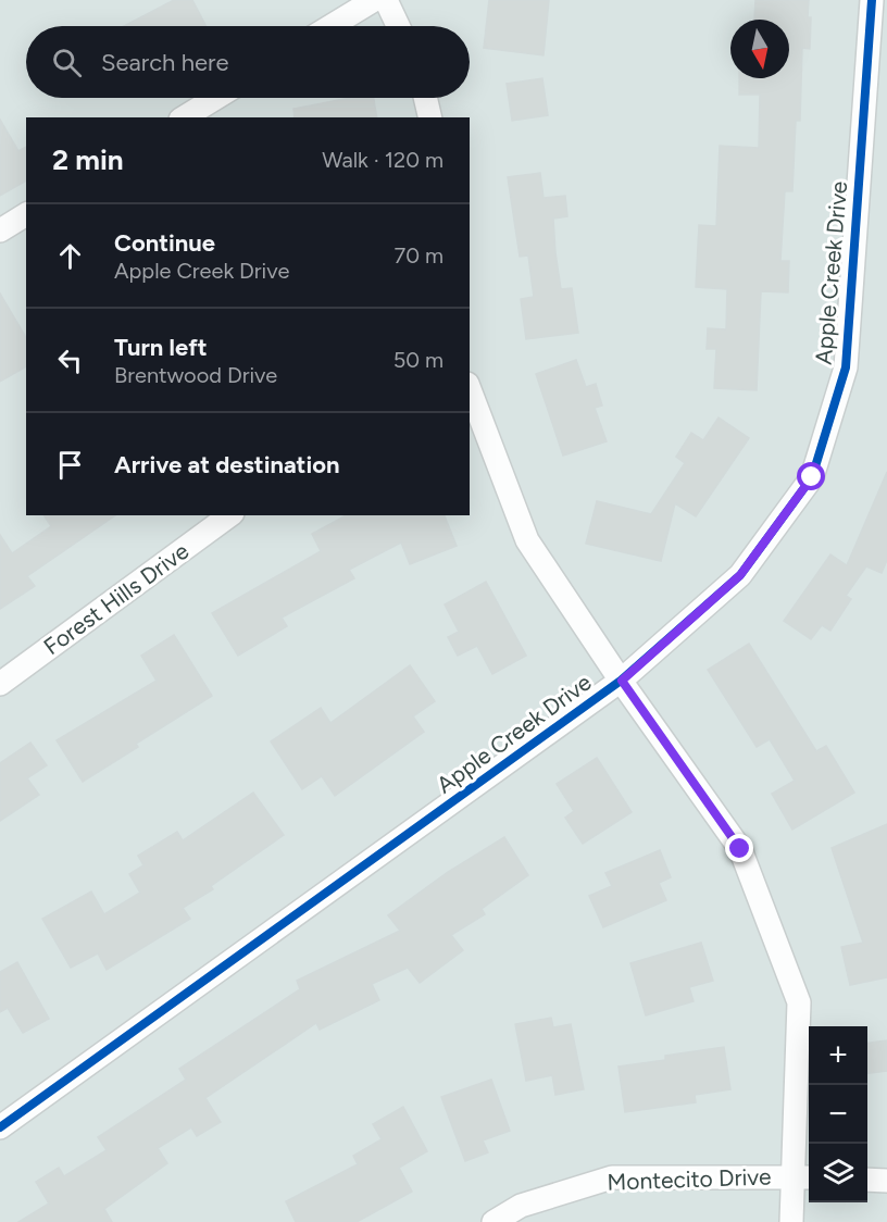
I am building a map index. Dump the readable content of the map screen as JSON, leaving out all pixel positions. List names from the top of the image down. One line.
{"streets":{"street":["Apple Creek Drive","Forest Hills Drive","Montecito Drive"]},"north":"bottom","page":{"search":"Search here","heading":["2 min","Walk · 120 m"],"list":[["Continue","Apple Creek Drive","70 m"],["Turn left","Brentwood Drive","50 m"],"Arrive at destination"],"map_buttons":["+","−"]}}
